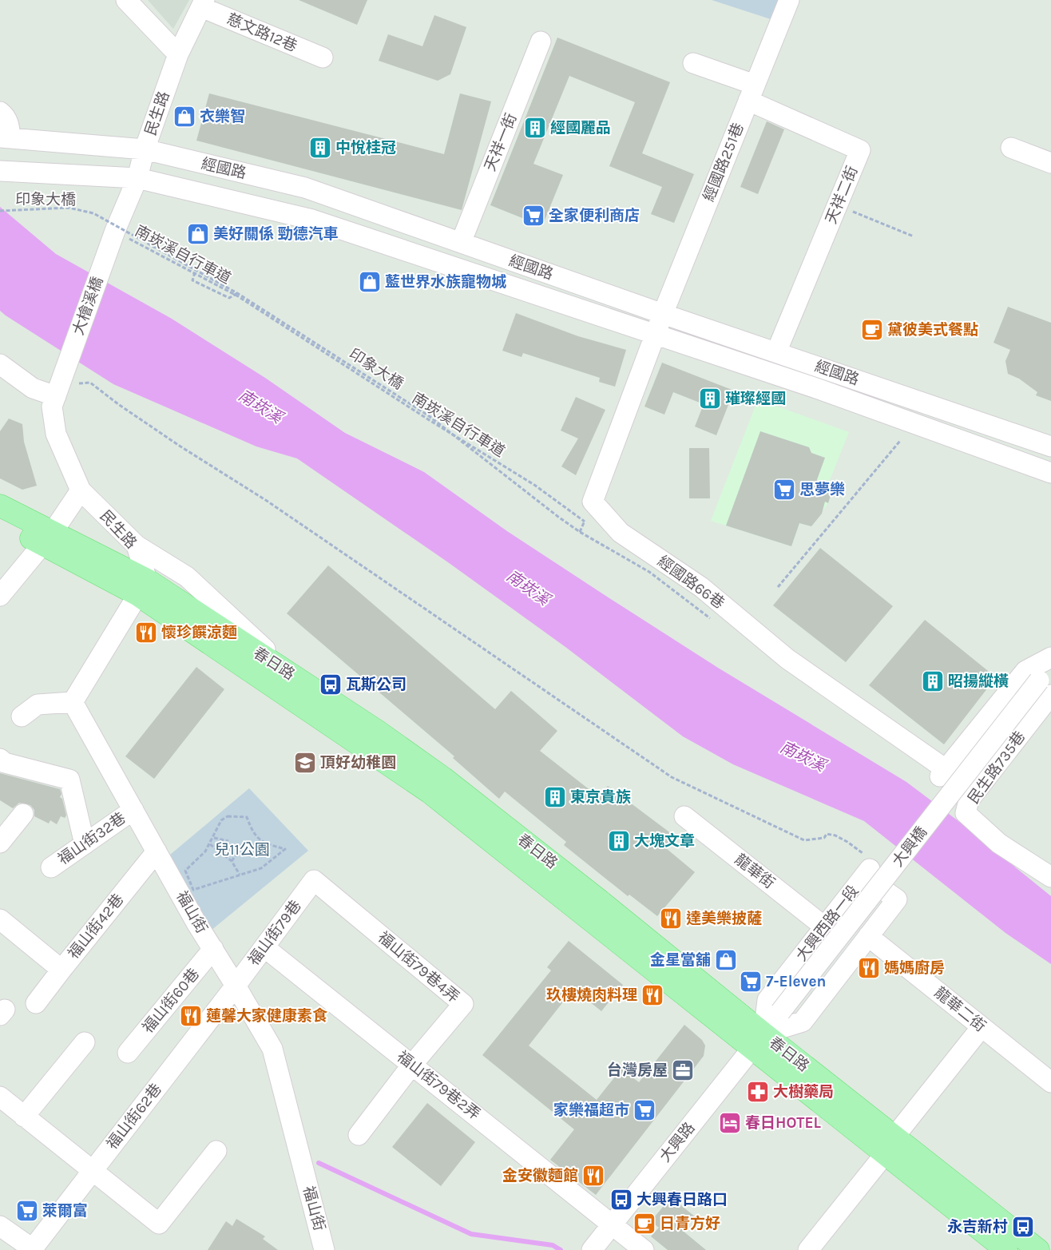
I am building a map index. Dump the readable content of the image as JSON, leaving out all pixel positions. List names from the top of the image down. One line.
{"streets":{"main road":["春日路"],"street":["慈文路12巷","民生路","天祥一街","經國路251巷","經國路","天祥二街","大檜溪橋","經國路66巷","民生路735巷","福山街32巷","大興橋","龍華街","福山街","大興西路一段","福山街42巷","福山街79巷","福山街79巷4弄","福山街60巷","龍華二街","福山街79巷2弄","福山街62巷","大興路"],"path":["印象大橋","南崁溪自行車道"]},"crossings":[["慈文路12巷","民生路"],["民生路","經國路"],["民生路","南崁溪自行車道"],["民生路","大檜溪橋"],["民生路","春日路"],["天祥一街","經國路"],["經國路251巷","經國路"],["經國路251巷","天祥二街"],["經國路251巷","經國路66巷"],["經國路","天祥二街"],["經國路","經國路66巷"],["南崁溪自行車道","大檜溪橋"],["春日路","大興橋"],["春日路","大興西路一段"],["春日路","大興路"],["民生路735巷","大興橋"],["福山街32巷","福山街"],["大興橋","大興西路一段"],["大興橋","大興路"],["龍華街","大興西路一段"],["福山街","福山街42巷"],["福山街","福山街79巷"],["福山街","福山街60巷"],["福山街","福山街62巷"],["大興西路一段","龍華二街"],["大興西路一段","大興路"],["福山街79巷","福山街79巷4弄"],["福山街79巷","福山街79巷2弄"],["福山街79巷","福山街62巷"],["福山街79巷4弄","福山街79巷2弄"],["福山街79巷2弄","大興路"]],"water":["南崁溪"],"parks":["兒11公園"],"places":{"shop":["衣樂智","美好關係 勁德汽車","藍世界水族寵物城","金星當舖"],"building":["經國麗品","中悅桂冠","璀璨經國","昭揚縱橫","東京貴族","大塊文章"],"supermarket":["全家便利商店","思夢樂","7-Eleven","家樂福超市","萊爾富"],"cafe":["黛彼美式餐點","日青方好"],"restaurant":["懷珍饌涼麵","達美樂披薩","媽媽廚房","玖樓燒肉料理","蓮馨大家健康素食","金安徽麵館"],"bus stop":["瓦斯公司","大興春日路口","永吉新村"],"school or university":["頂好幼稚園"],"office":["台灣房屋"],"pharmacy":["大樹藥局"],"hotel":["春日HOTEL"]}}
